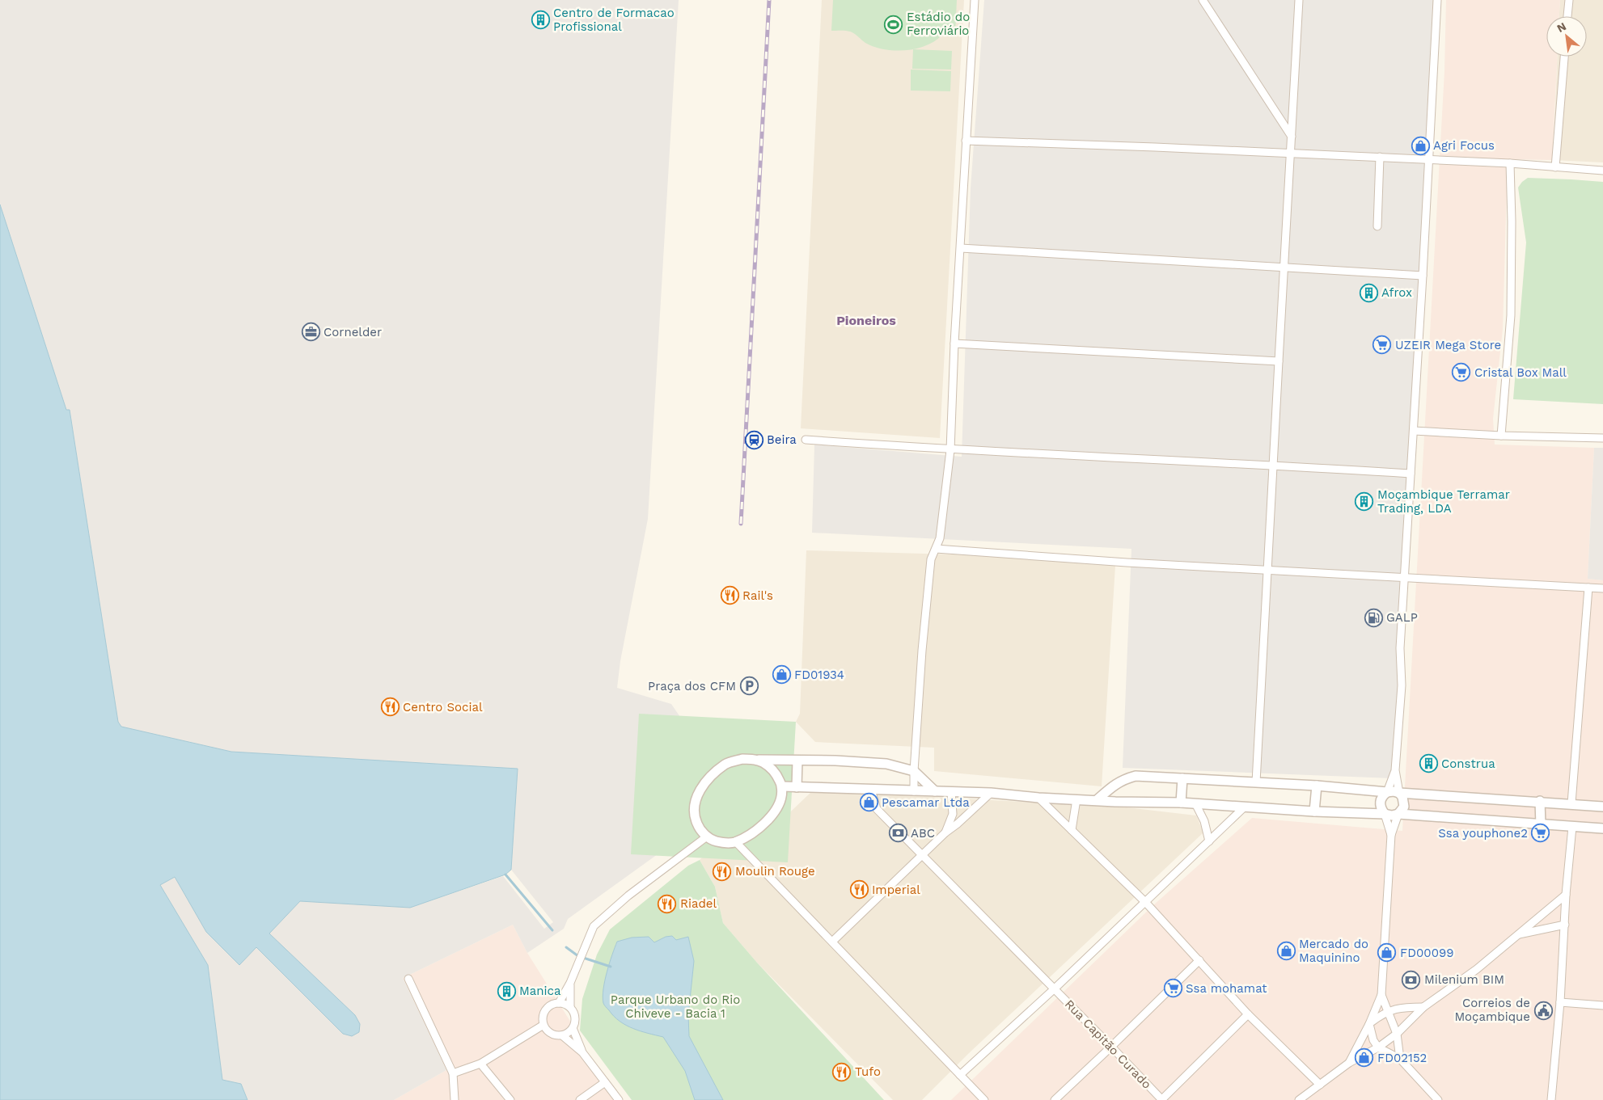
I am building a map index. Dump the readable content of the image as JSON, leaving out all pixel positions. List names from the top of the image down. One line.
{"streets":{"street":["Rua Capitão Curado"]},"districts":["Pioneiros"],"parks":["Parque Urbano do Rio Chiveve - Bacia 1"],"places":{"building":["Centro de Formacao Profissional","Afrox","Moçambique Terramar Trading, LDA","Construa","Manica"],"sports":["Estádio do Ferroviário"],"shop":["Agri Focus","FD01934","Pescamar Ltda","Mercado do Maquinino","FD00099","FD02152"],"office":["Cornelder"],"supermarket":["UZEIR Mega Store","Cristal Box Mall","Ssa youphone2","Ssa mohamat"],"station":["Beira"],"restaurant":["Rail's","Centro Social","Moulin Rouge","Imperial","Riadel","Tufo"],"fuel station":["GALP"],"parking":["Praça dos CFM"],"bank":["ABC","Milenium BIM"],"public building":["Correios de Moçambique"]},"north":"top left"}
